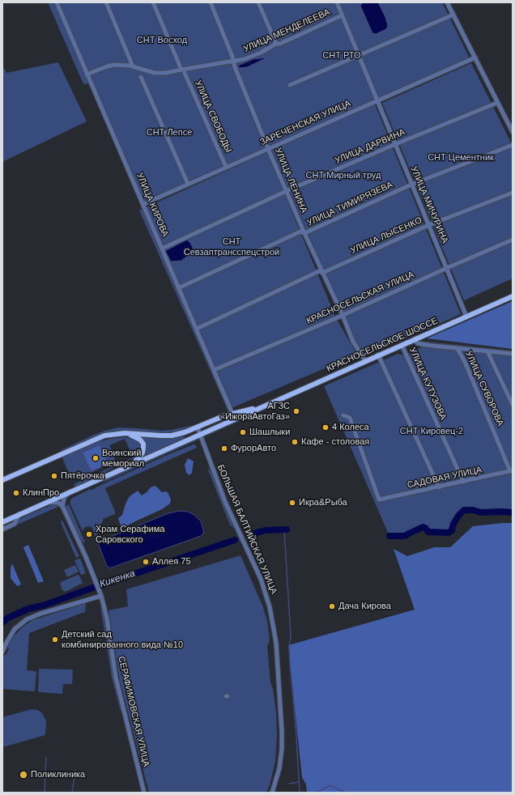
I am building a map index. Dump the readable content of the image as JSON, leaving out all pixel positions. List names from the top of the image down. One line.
{"streets":{"main road":["КРАСНОСЕЛЬСКОЕ ШОССЕ"],"street":["УЛИЦА МЕНДЕЛЕЕВА","УЛИЦА СВОБОДЫ","ЗАРЕЧЕНСКАЯ УЛИЦА","УЛИЦА ДАРВИНА","УЛИЦА ЛЕНИНА","УЛИЦА ТИМИРЯЗЕВА","УЛИЦА КИРОВА","УЛИЦА МИЧУРИНА","УЛИЦА ЛЫСЕНКО","КРАСНОСЕЛЬСКАЯ УЛИЦА","УЛИЦА КУТУЗОВА","УЛИЦА СУВОРОВА","САДОВАЯ УЛИЦА","БОЛЬШАЯ БАЛТИЙСКАЯ УЛИЦА","СЕРАФИМОВСКАЯ УЛИЦА"]},"crossings":[["УЛИЦА МЕНДЕЛЕЕВА","УЛИЦА ЛЕНИНА"],["УЛИЦА МЕНДЕЛЕЕВА","УЛИЦА КИРОВА"],["УЛИЦА МЕНДЕЛЕЕВА","УЛИЦА МИЧУРИНА"],["УЛИЦА СВОБОДЫ","ЗАРЕЧЕНСКАЯ УЛИЦА"],["ЗАРЕЧЕНСКАЯ УЛИЦА","УЛИЦА ЛЕНИНА"],["ЗАРЕЧЕНСКАЯ УЛИЦА","УЛИЦА КИРОВА"],["ЗАРЕЧЕНСКАЯ УЛИЦА","УЛИЦА МИЧУРИНА"],["УЛИЦА ДАРВИНА","УЛИЦА ЛЕНИНА"],["УЛИЦА ДАРВИНА","УЛИЦА КИРОВА"],["УЛИЦА ДАРВИНА","УЛИЦА МИЧУРИНА"],["УЛИЦА ЛЕНИНА","УЛИЦА ТИМИРЯЗЕВА"],["УЛИЦА ЛЕНИНА","УЛИЦА ЛЫСЕНКО"],["УЛИЦА ЛЕНИНА","КРАСНОСЕЛЬСКАЯ УЛИЦА"],["УЛИЦА ЛЕНИНА","КРАСНОСЕЛЬСКОЕ ШОССЕ"],["УЛИЦА ТИМИРЯЗЕВА","УЛИЦА КИРОВА"],["УЛИЦА ТИМИРЯЗЕВА","УЛИЦА МИЧУРИНА"],["УЛИЦА КИРОВА","УЛИЦА ЛЫСЕНКО"],["УЛИЦА КИРОВА","КРАСНОСЕЛЬСКАЯ УЛИЦА"],["УЛИЦА КИРОВА","КРАСНОСЕЛЬСКОЕ ШОССЕ"],["УЛИЦА МИЧУРИНА","УЛИЦА ЛЫСЕНКО"],["УЛИЦА МИЧУРИНА","КРАСНОСЕЛЬСКАЯ УЛИЦА"],["УЛИЦА МИЧУРИНА","КРАСНОСЕЛЬСКОЕ ШОССЕ"],["КРАСНОСЕЛЬСКОЕ ШОССЕ","УЛИЦА КУТУЗОВА"],["КРАСНОСЕЛЬСКОЕ ШОССЕ","БОЛЬШАЯ БАЛТИЙСКАЯ УЛИЦА"],["УЛИЦА КУТУЗОВА","САДОВАЯ УЛИЦА"],["УЛИЦА СУВОРОВА","САДОВАЯ УЛИЦА"]],"water":["Кикенка"],"parks":["СНТ Восход","СНТ РТО","СНТ Лепсе","СНТ Цементник","СНТ Мирный труд","СНТ Севзаптрансспецстрой","СНТ Кировец-2"],"places":["АГЗС «ИжораАвтоГаз»","4 Колеса","Шашлыки","Кафе - столовая","ФурорАвто","Воинский мемориал","Пятёрочка","КлинПро","Икра&Рыба","Храм Серафима Саровского","Аллея 75","Дача Кирова","Детский сад комбинированного вида №10","Поликлиника"]}
